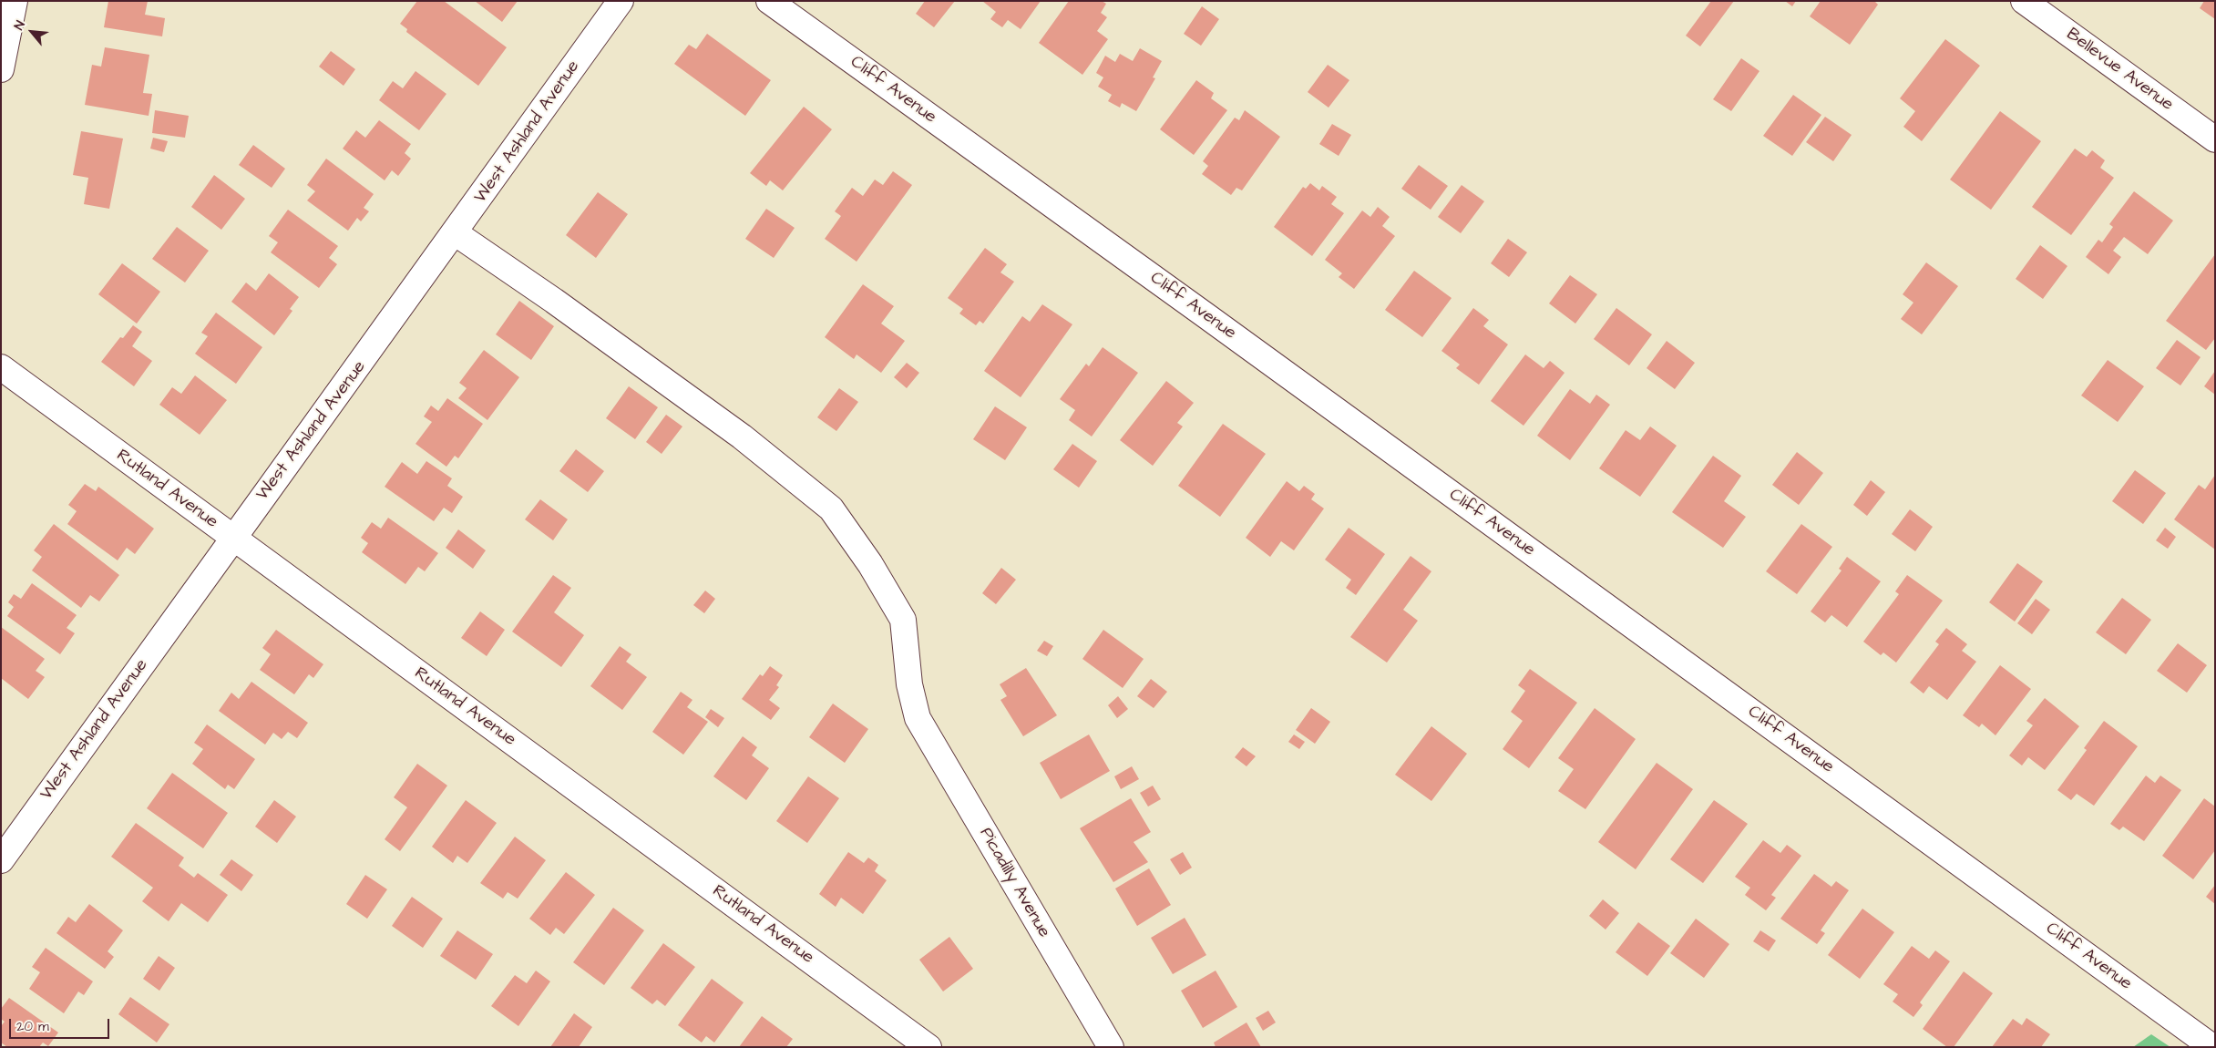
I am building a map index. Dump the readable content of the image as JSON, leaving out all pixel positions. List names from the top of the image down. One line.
{"streets":{"street":["Bellevue Avenue","Cliff Avenue","West Ashland Avenue","Rutland Avenue","Picadilly Avenue"]},"crossings":[["West Ashland Avenue","Rutland Avenue"],["West Ashland Avenue","Picadilly Avenue"]],"scale_bar":"20 m","north":"top left"}
